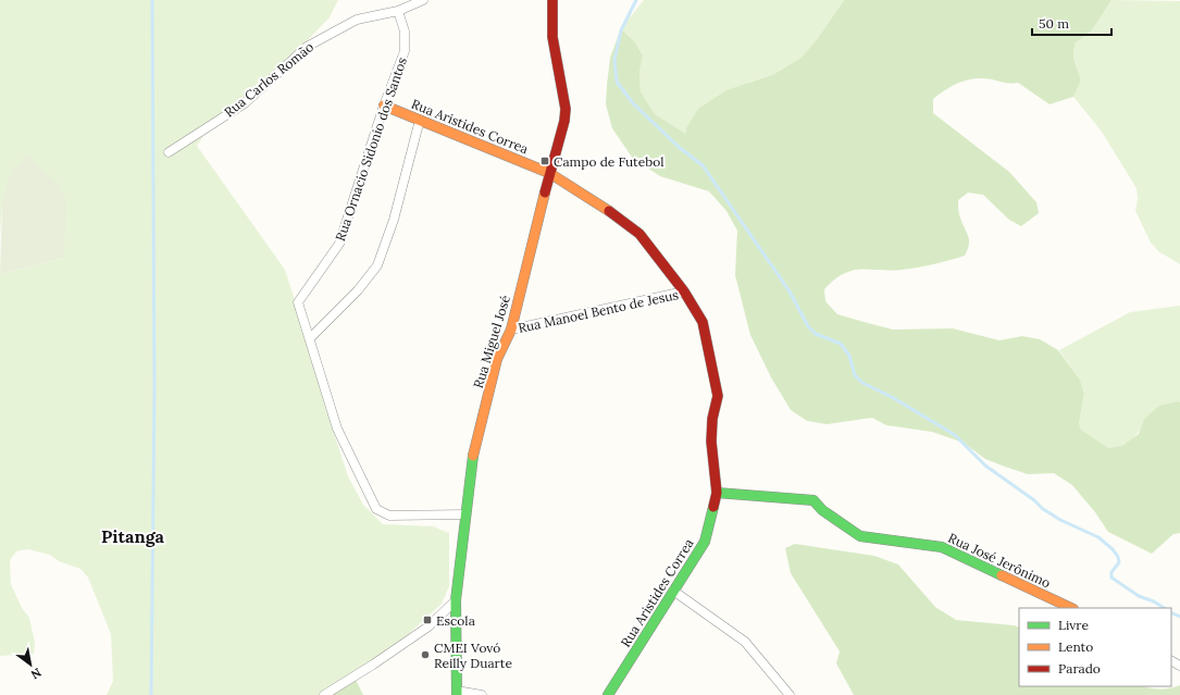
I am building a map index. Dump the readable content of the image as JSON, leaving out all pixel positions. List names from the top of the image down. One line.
{"streets":{"street":["Rua Carlos Romão","Rua Aristides Correa","Rua Ornacio Sidonio dos Santos","Rua Manoel Bento de Jesus","Rua Miguel José","Rua José Jerônimo"]},"crossings":[["Rua Carlos Romão","Rua Ornacio Sidonio dos Santos"],["Rua Aristides Correa","Rua Ornacio Sidonio dos Santos"],["Rua Aristides Correa","Rua Manoel Bento de Jesus"],["Rua Aristides Correa","Rua Miguel José"],["Rua Aristides Correa","Rua José Jerônimo"],["Rua Ornacio Sidonio dos Santos","Rua Miguel José"],["Rua Manoel Bento de Jesus","Rua Miguel José"]],"districts":["Pitanga"],"places":{"transit":["Campo de Futebol","Escola"],"other":["CMEI Vovó Reilly Duarte"]},"legend":["Livre","Lento","Parado"],"scale_bar":"50 m","north":"bottom right"}
